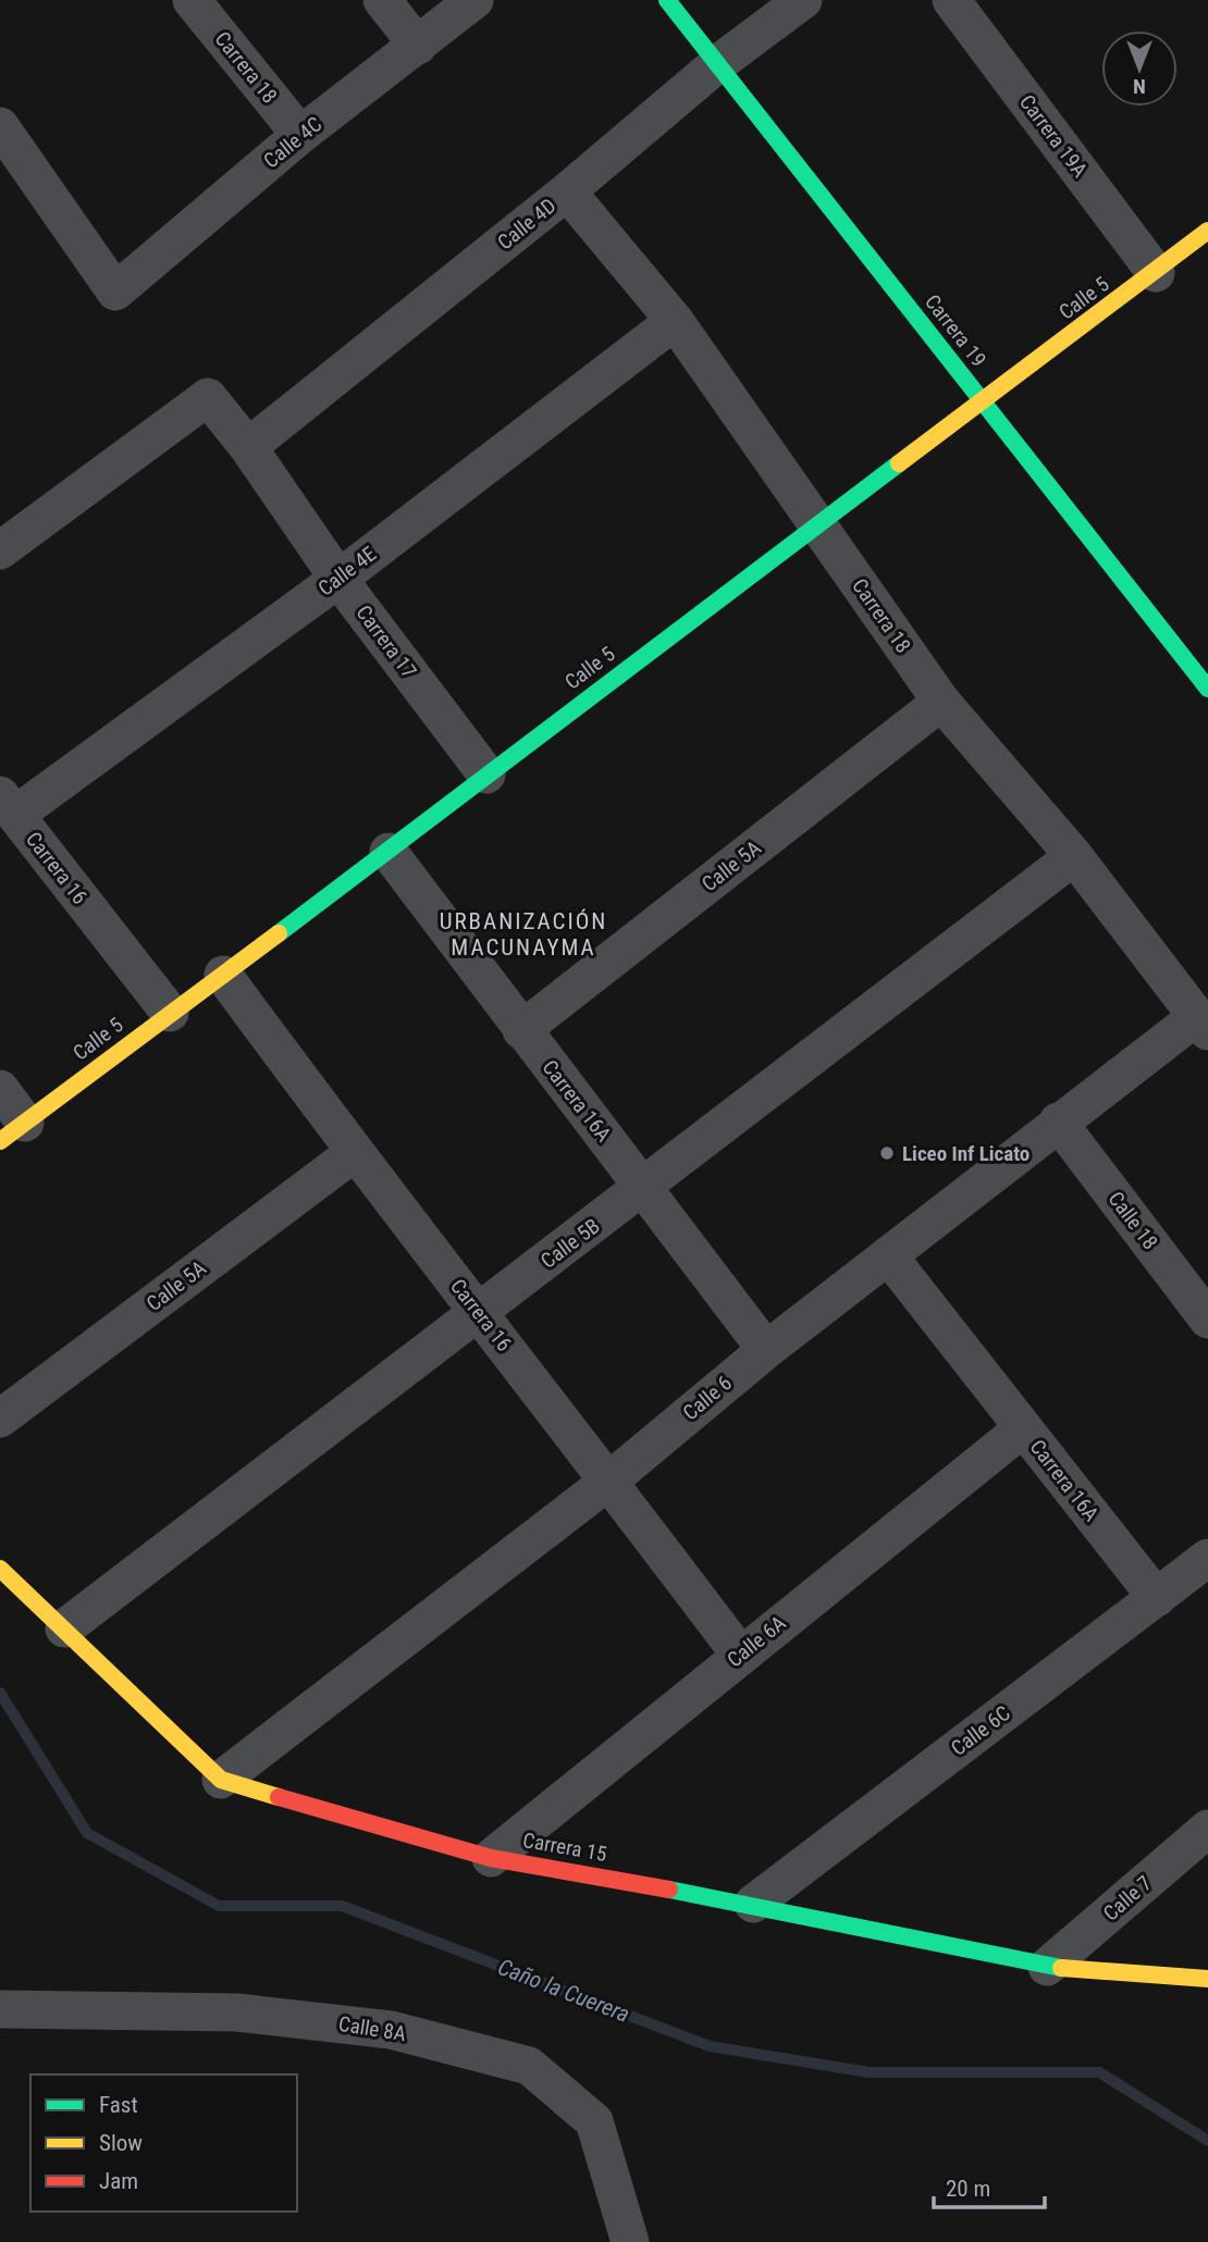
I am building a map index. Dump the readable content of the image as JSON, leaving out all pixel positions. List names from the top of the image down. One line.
{"streets":{"street":["Carrera 18","Carrera 19A","Calle 4C","Calle 4D","Calle 5","Carrera 19","Calle 4E","Carrera 17","Calle 5A","Carrera 16","Carrera 16A","Calle 18","Calle 5B","Calle 6","Calle 6A","Calle 6C","Carrera 15","Calle 7","Calle 8A"]},"crossings":[["Carrera 18","Calle 4C"],["Carrera 18","Calle 4D"],["Carrera 18","Calle 5"],["Carrera 18","Calle 4E"],["Carrera 18","Calle 5A"],["Carrera 18","Calle 5B"],["Carrera 18","Calle 6"],["Carrera 19A","Calle 5"],["Calle 4D","Carrera 19"],["Calle 4D","Carrera 17"],["Calle 5","Carrera 19"],["Calle 5","Carrera 17"],["Calle 5","Carrera 16"],["Calle 5","Carrera 16A"],["Calle 4E","Carrera 17"],["Calle 4E","Carrera 16"],["Calle 5A","Carrera 16"],["Calle 5A","Carrera 16A"],["Carrera 16","Calle 5B"],["Carrera 16","Calle 6"],["Carrera 16","Calle 6A"],["Carrera 16A","Calle 5B"],["Carrera 16A","Calle 6"],["Carrera 16A","Calle 6A"],["Carrera 16A","Calle 6C"],["Calle 18","Calle 6"],["Calle 5B","Carrera 15"],["Calle 6","Carrera 15"],["Calle 6A","Carrera 15"],["Calle 6C","Carrera 15"],["Carrera 15","Calle 7"]],"districts":["URBANIZACIÓN MACUNAYMA"],"water":["Caño la Cuerera"],"places":["Liceo Inf Licato"],"legend":["Fast","Slow","Jam"],"scale_bar":"20 m","north":"bottom"}
